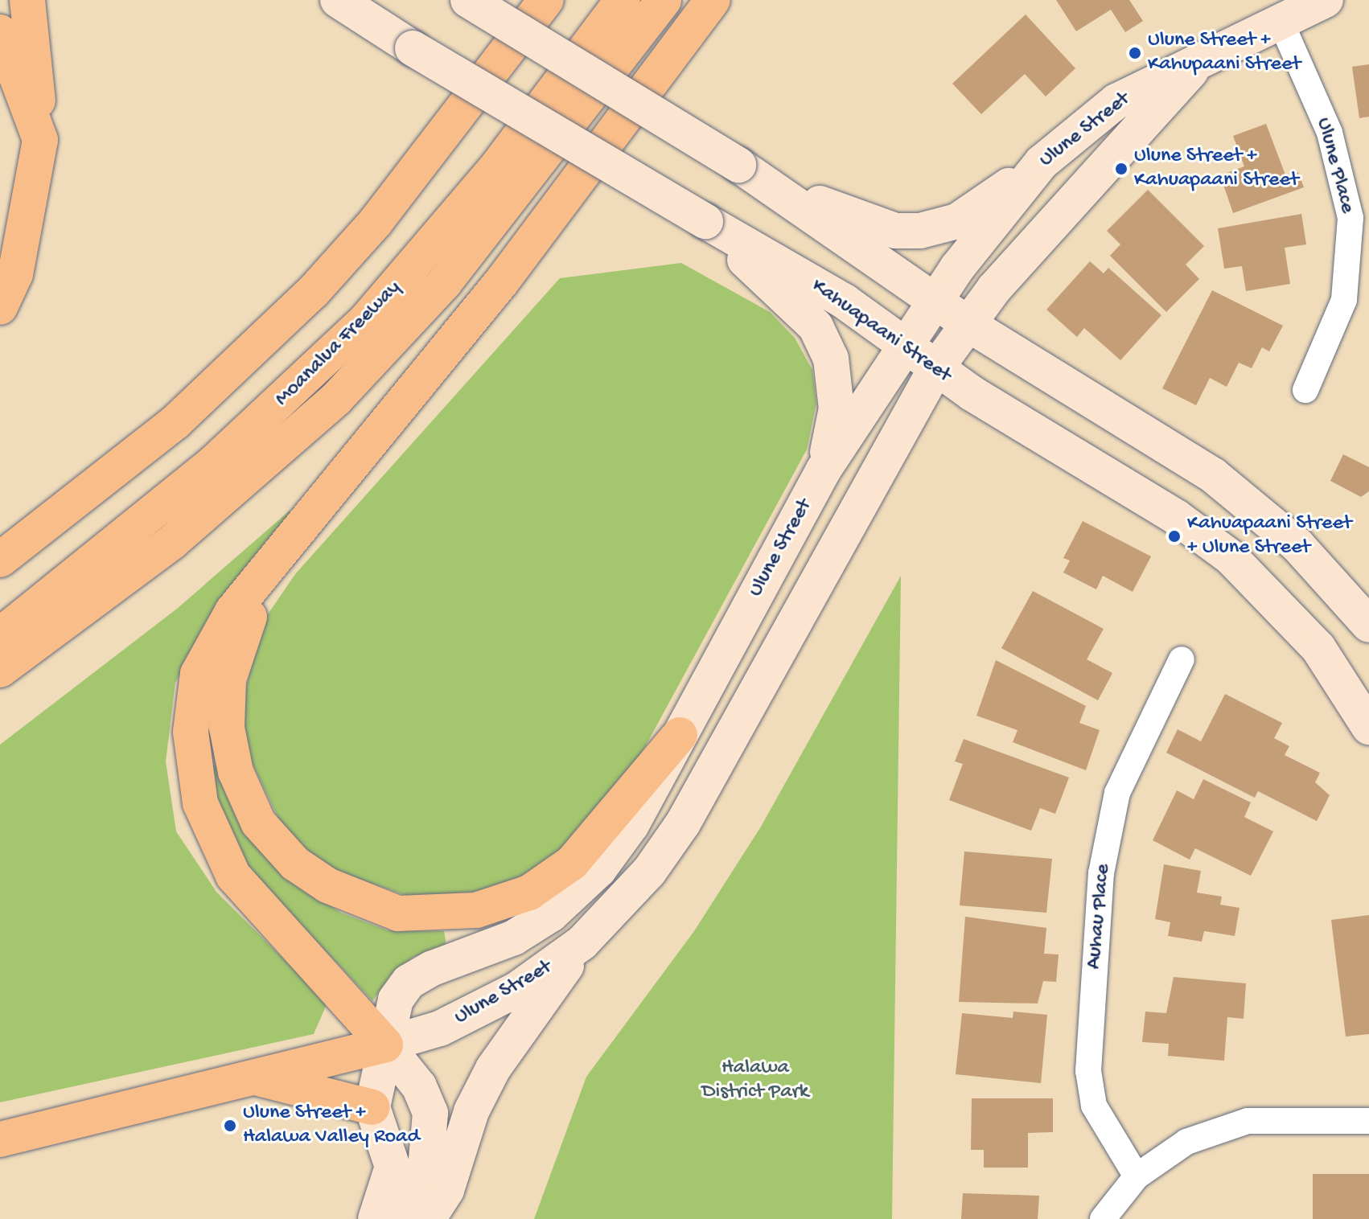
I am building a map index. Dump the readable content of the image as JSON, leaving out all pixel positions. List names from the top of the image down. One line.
{"streets":{"highway":["Moanalua Freeway"],"main road":["Ulune Street","Kahuapaani Street"],"street":["Ulune Place","Auhau Place"]},"crossings":[["Ulune Street","Ulune Place"],["Ulune Street","Kahuapaani Street"]],"parks":["Halawa District Park"],"places":["Ulune Street + Kahupaani Street","Ulune Street + Kahuapaani Street","Kahuapaani Street + Ulune Street","Ulune Street + Halawa Valley Road"]}
